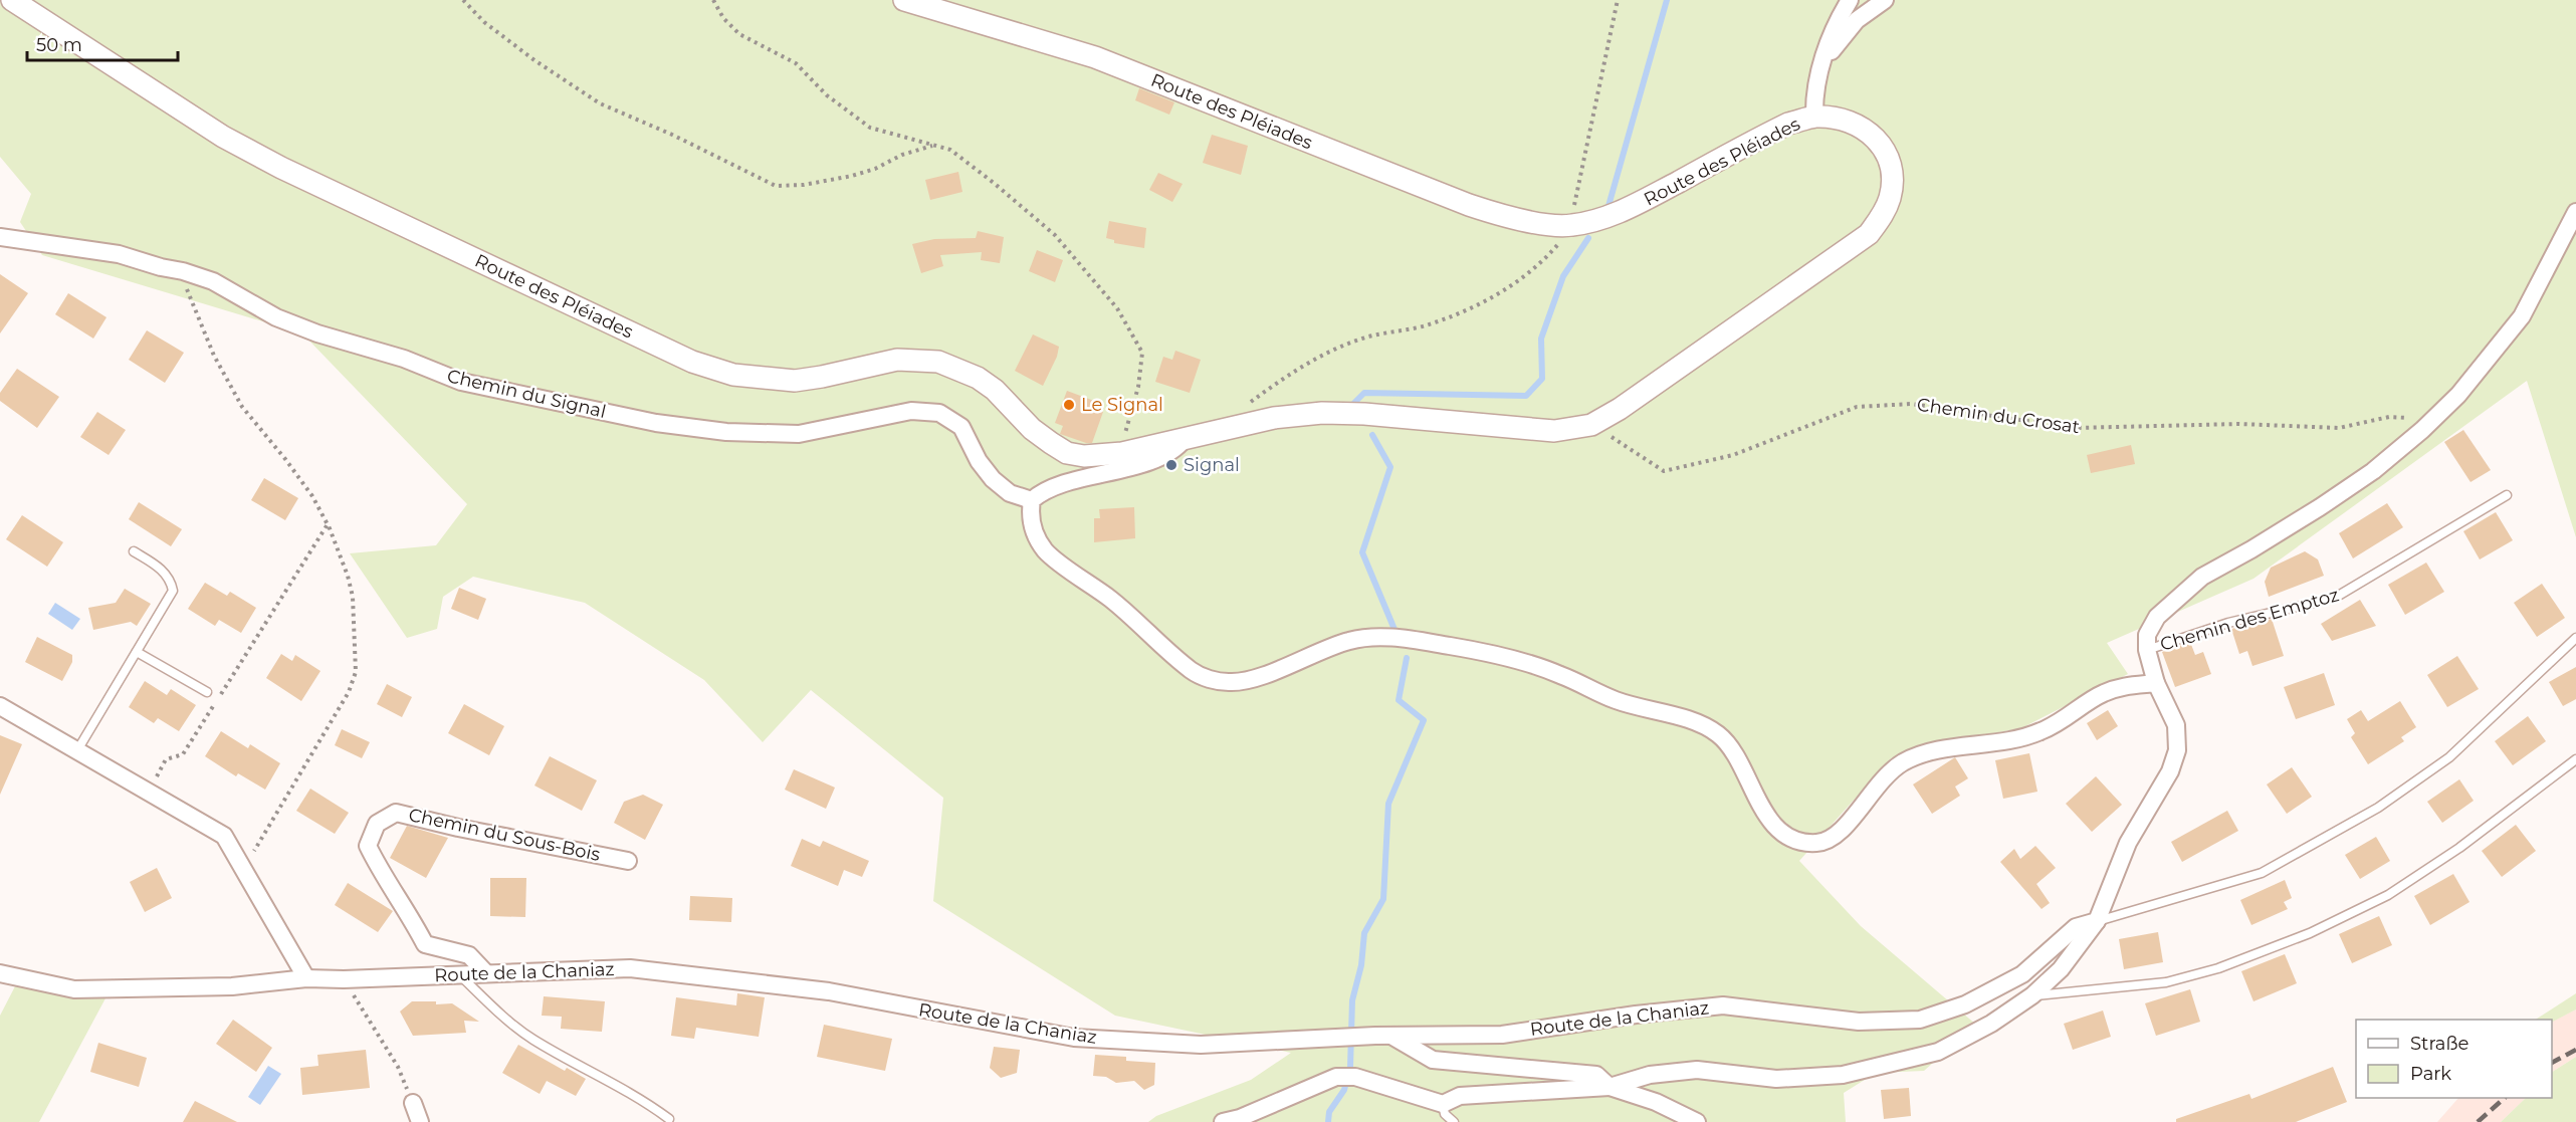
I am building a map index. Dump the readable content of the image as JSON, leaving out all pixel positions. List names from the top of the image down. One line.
{"streets":{"street":["Route des Pléiades","Chemin du Signal","Chemin du Sous-Bois","Route de la Chaniaz"],"lane":["Chemin des Emptoz"],"path":["Chemin du Crosat"]},"crossings":[["Route des Pléiades","Chemin du Crosat"],["Chemin du Sous-Bois","Route de la Chaniaz"]],"places":["Le Signal","Signal"],"legend":["Straße","Park"],"scale_bar":"50 m"}
